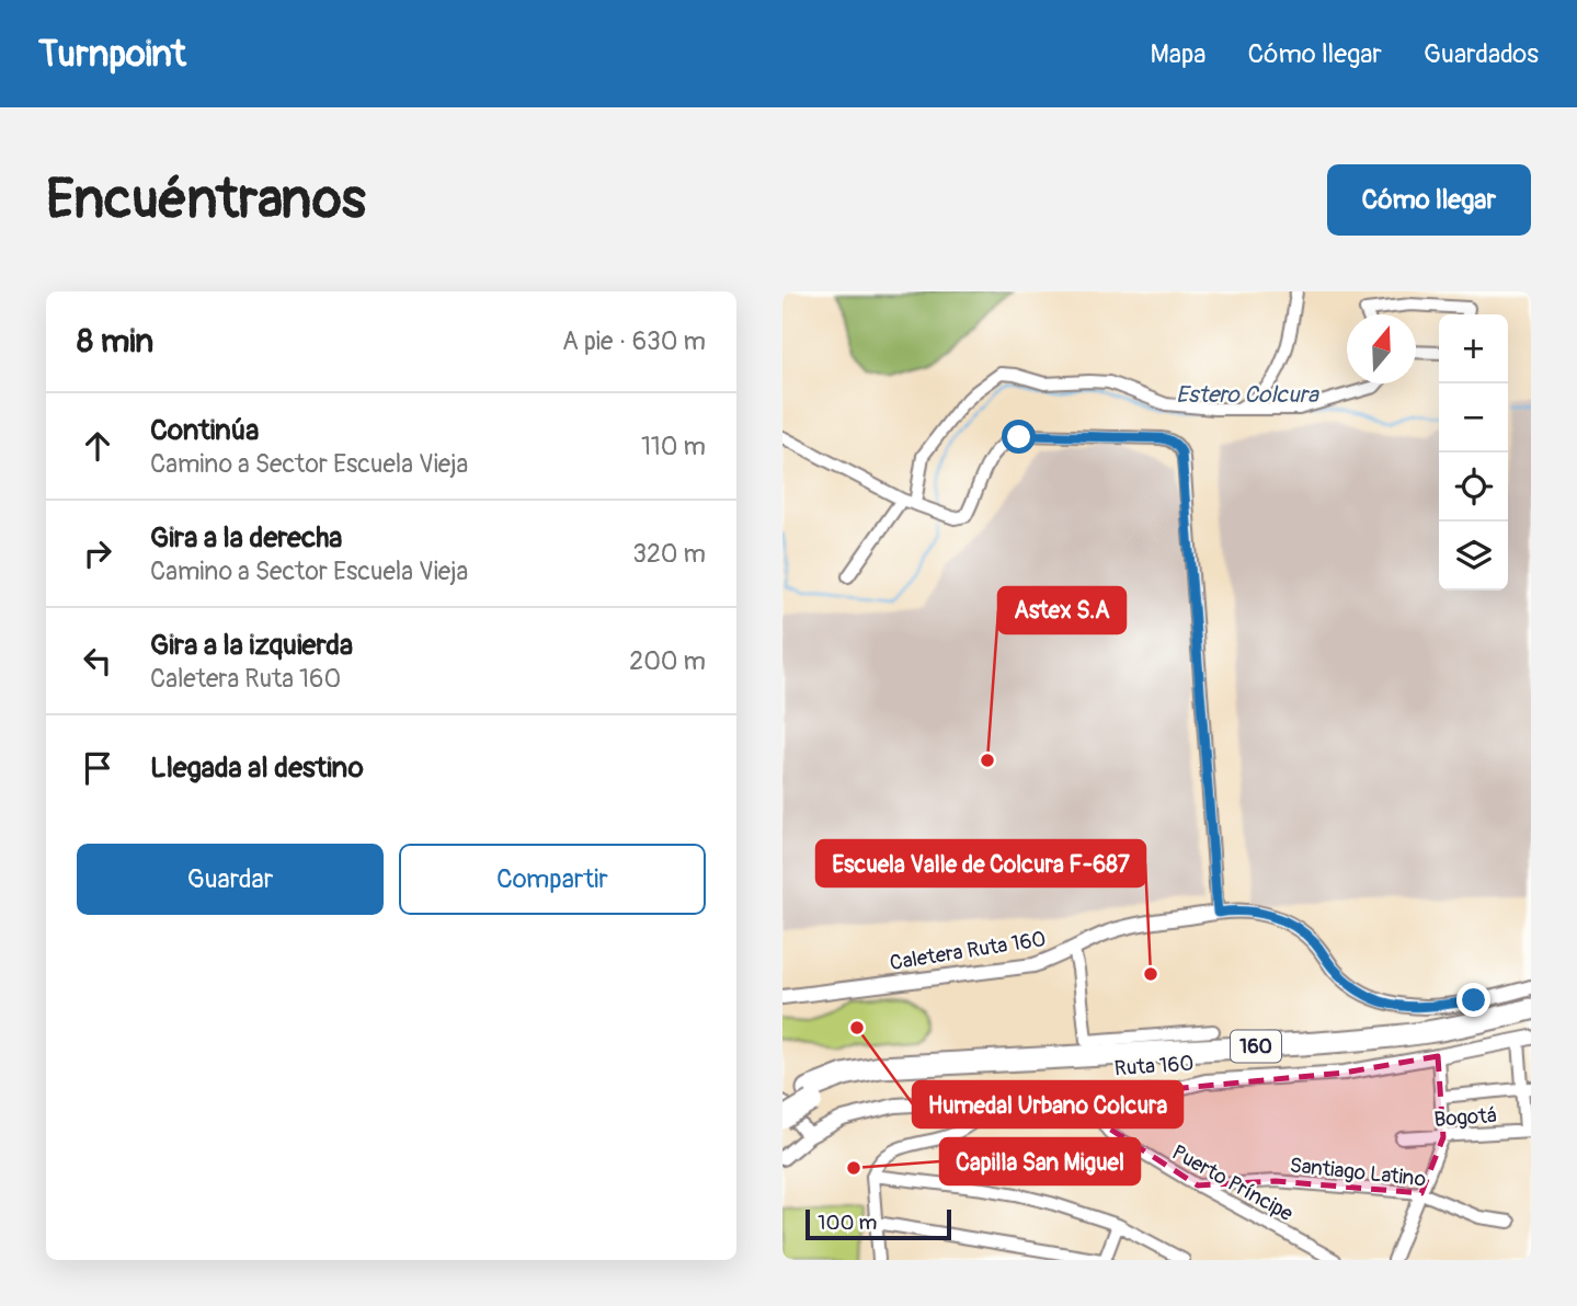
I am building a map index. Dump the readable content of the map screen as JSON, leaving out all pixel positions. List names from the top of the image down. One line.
{"streets":{"highway":["160","Ruta 160"],"street":["Caletera Ruta 160","Bogotá","Santiago Latino","Puerto Príncipe"]},"crossings":[["Santiago Latino","Puerto Príncipe"]],"water":["Estero Colcura"],"places":["Astex S.A","Escuela Valle de Colcura F-687","Humedal Urbano Colcura","Capilla San Miguel"],"scale_bar":"100 m","north":"top","page":{"header":"Turnpoint","nav":["Mapa","Cómo llegar","Guardados"],"buttons":["Cómo llegar",["Guardar","Compartir"]],"title":"Encuéntranos","heading":["8 min","A pie · 630 m"],"map_buttons":["+","−"],"list":[["Continúa","Camino a Sector Escuela Vieja","110 m"],["Gira a la derecha","Camino a Sector Escuela Vieja","320 m"],["Gira a la izquierda","Caletera Ruta 160","200 m"],"Llegada al destino"],"scale":"100 m"}}
